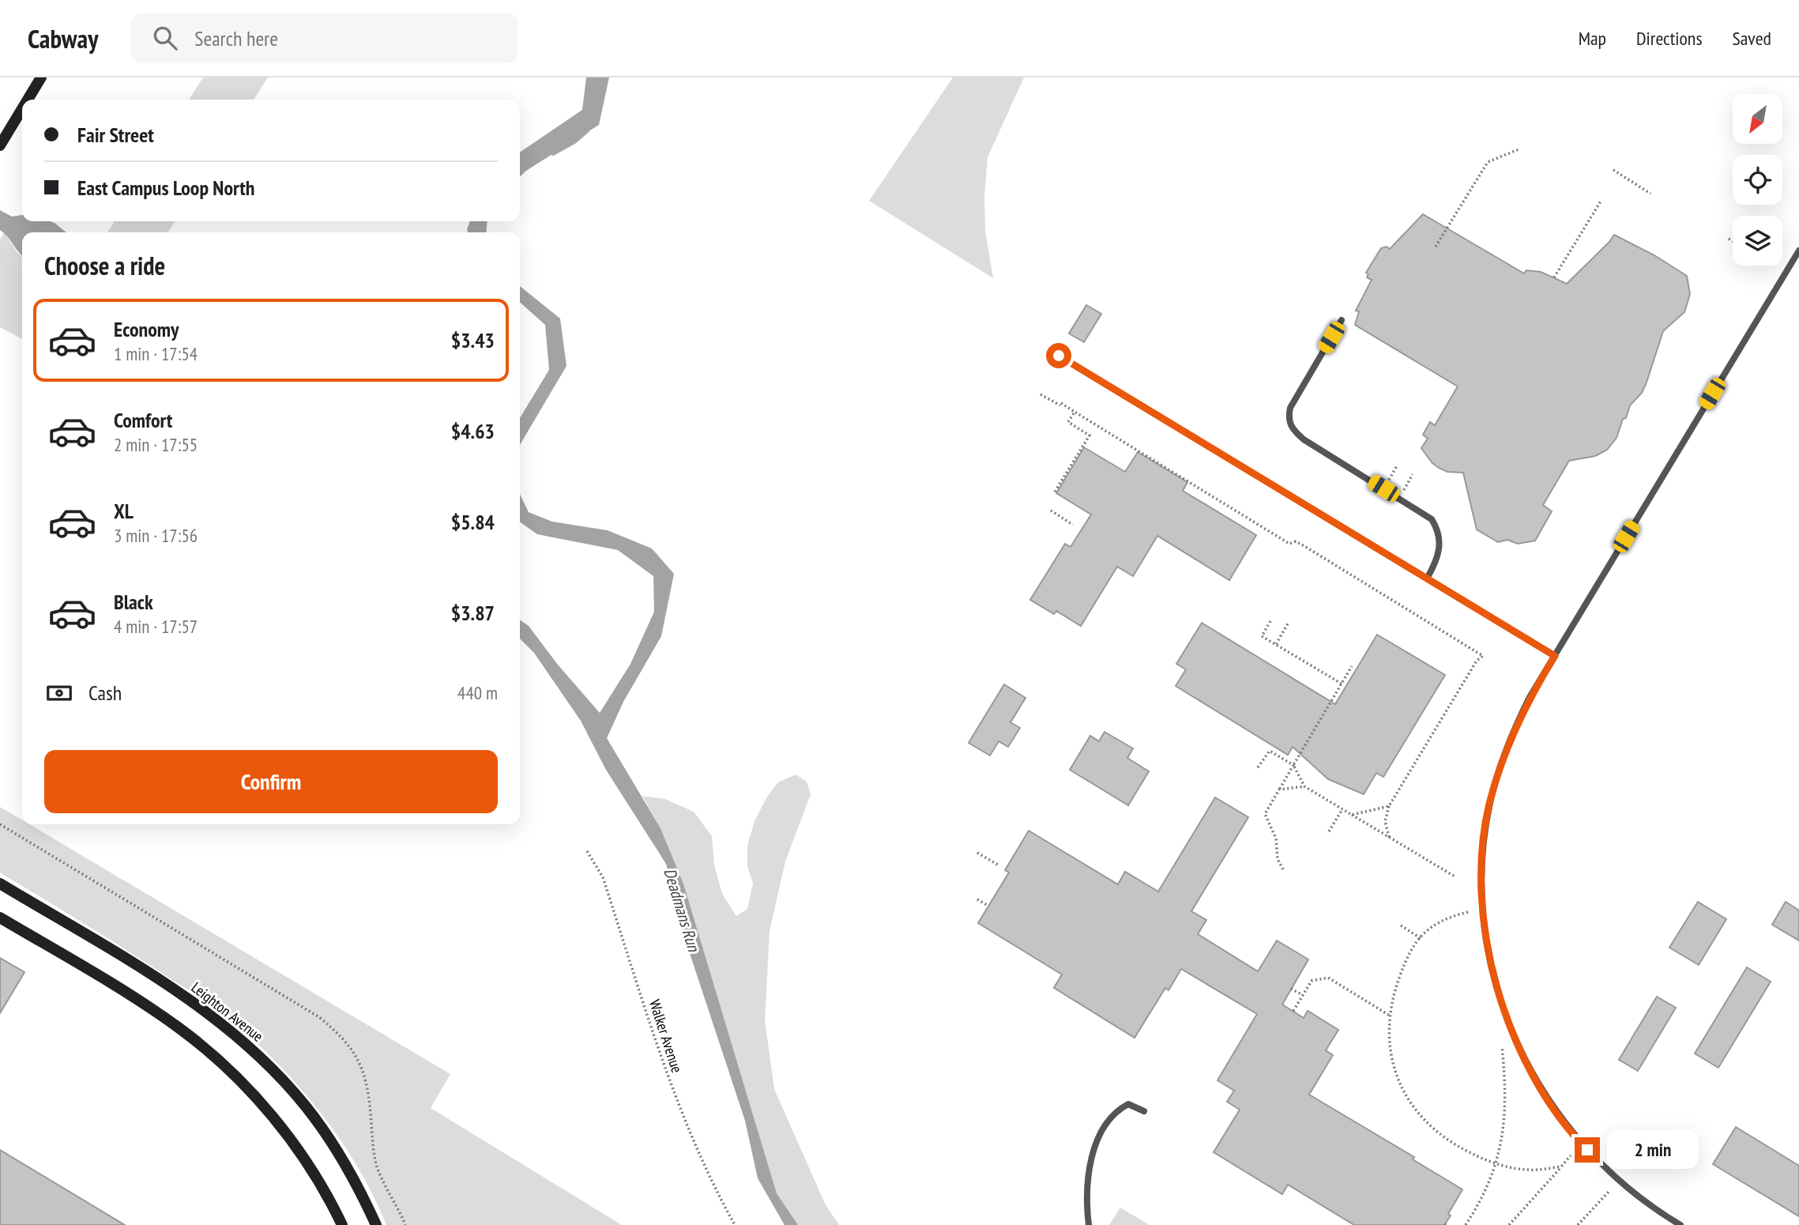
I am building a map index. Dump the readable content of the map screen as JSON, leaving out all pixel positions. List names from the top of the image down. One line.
{"streets":{"main road":["Leighton Avenue"],"path":["Walker Avenue"]},"water":["Deadmans Run"],"north":"bottom left","page":{"header":"Cabway","search":"Search here","nav":["Map","Directions","Saved"],"banner":["Fair Street","East Campus Loop North"],"heading":"Choose a ride","list":[{"name":"Economy","note":"1 min · 17:54","value":"$3.43"},{"name":"Comfort","note":"2 min · 17:55","value":"$4.63"},{"name":"XL","note":"3 min · 17:56","value":"$5.84"},{"name":"Black","note":"4 min · 17:57","value":"$3.87"}],"pay":["Cash","440 m"],"buttons":"Confirm","bubble":"2 min"}}
